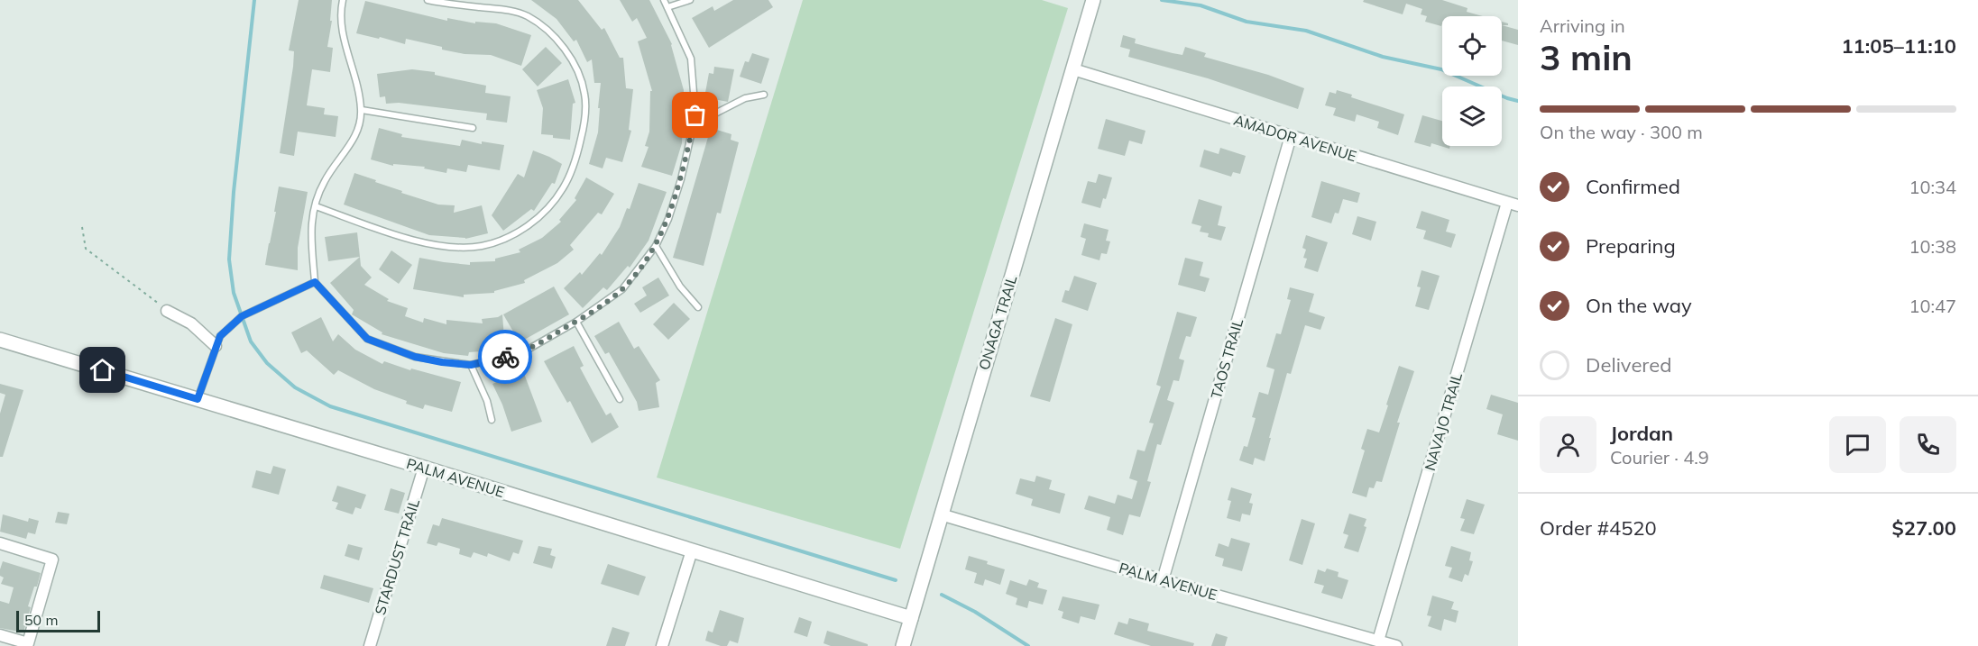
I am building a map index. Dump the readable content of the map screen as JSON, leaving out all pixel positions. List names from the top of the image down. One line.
{"streets":{"street":["AMADOR AVENUE","ONAGA TRAIL","TAOS TRAIL","NAVAJO TRAIL","PALM AVENUE","STARDUST TRAIL"]},"crossings":[["AMADOR AVENUE","ONAGA TRAIL"],["AMADOR AVENUE","TAOS TRAIL"],["AMADOR AVENUE","NAVAJO TRAIL"],["ONAGA TRAIL","PALM AVENUE"],["TAOS TRAIL","PALM AVENUE"],["NAVAJO TRAIL","PALM AVENUE"],["PALM AVENUE","STARDUST TRAIL"]],"scale_bar":"50 m","page":{"heading":["3 min","Arriving in","11:05–11:10"],"panel":["Jordan","Courier · 4.9","Order #4520","$27.00"],"bar":"On the way · 300 m","list":[["Confirmed","10:34"],["Preparing","10:38"],["On the way","10:47"],"Delivered"],"scale":"50 m"}}
